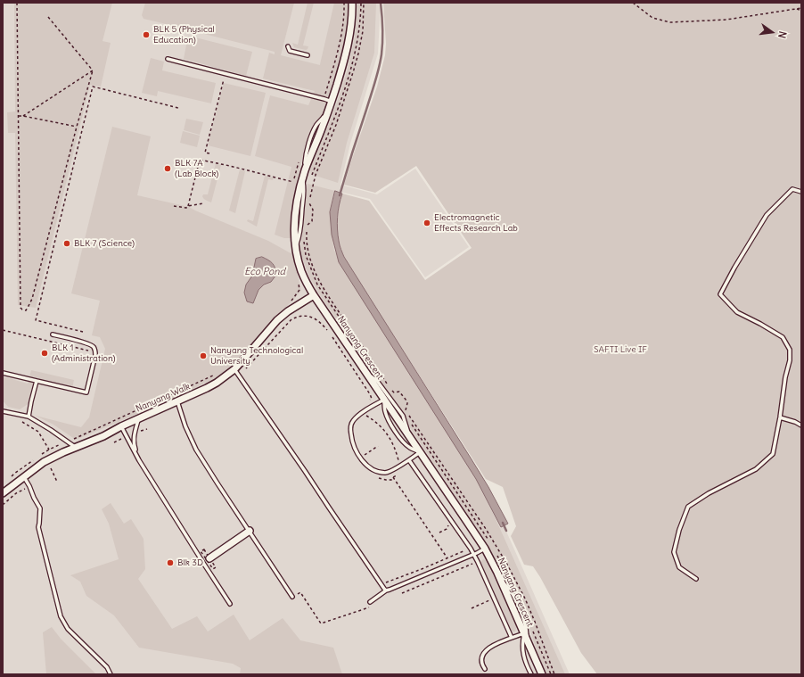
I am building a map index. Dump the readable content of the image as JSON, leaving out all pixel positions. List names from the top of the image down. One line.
{"streets":{"street":["Nanyang Crescent","Nanyang Walk"]},"crossings":[["Nanyang Crescent","Nanyang Walk"]],"water":["Eco Pond"],"parks":["SAFTI Live IF"],"places":["BLK 5 (Physical Education)","BLK 7A (Lab Block)","Electromagnetic Effects Research Lab","BLK 7 (Science)","BLK 1 (Administration)","Nanyang Technological University","Blk 3D"],"north":"right"}
